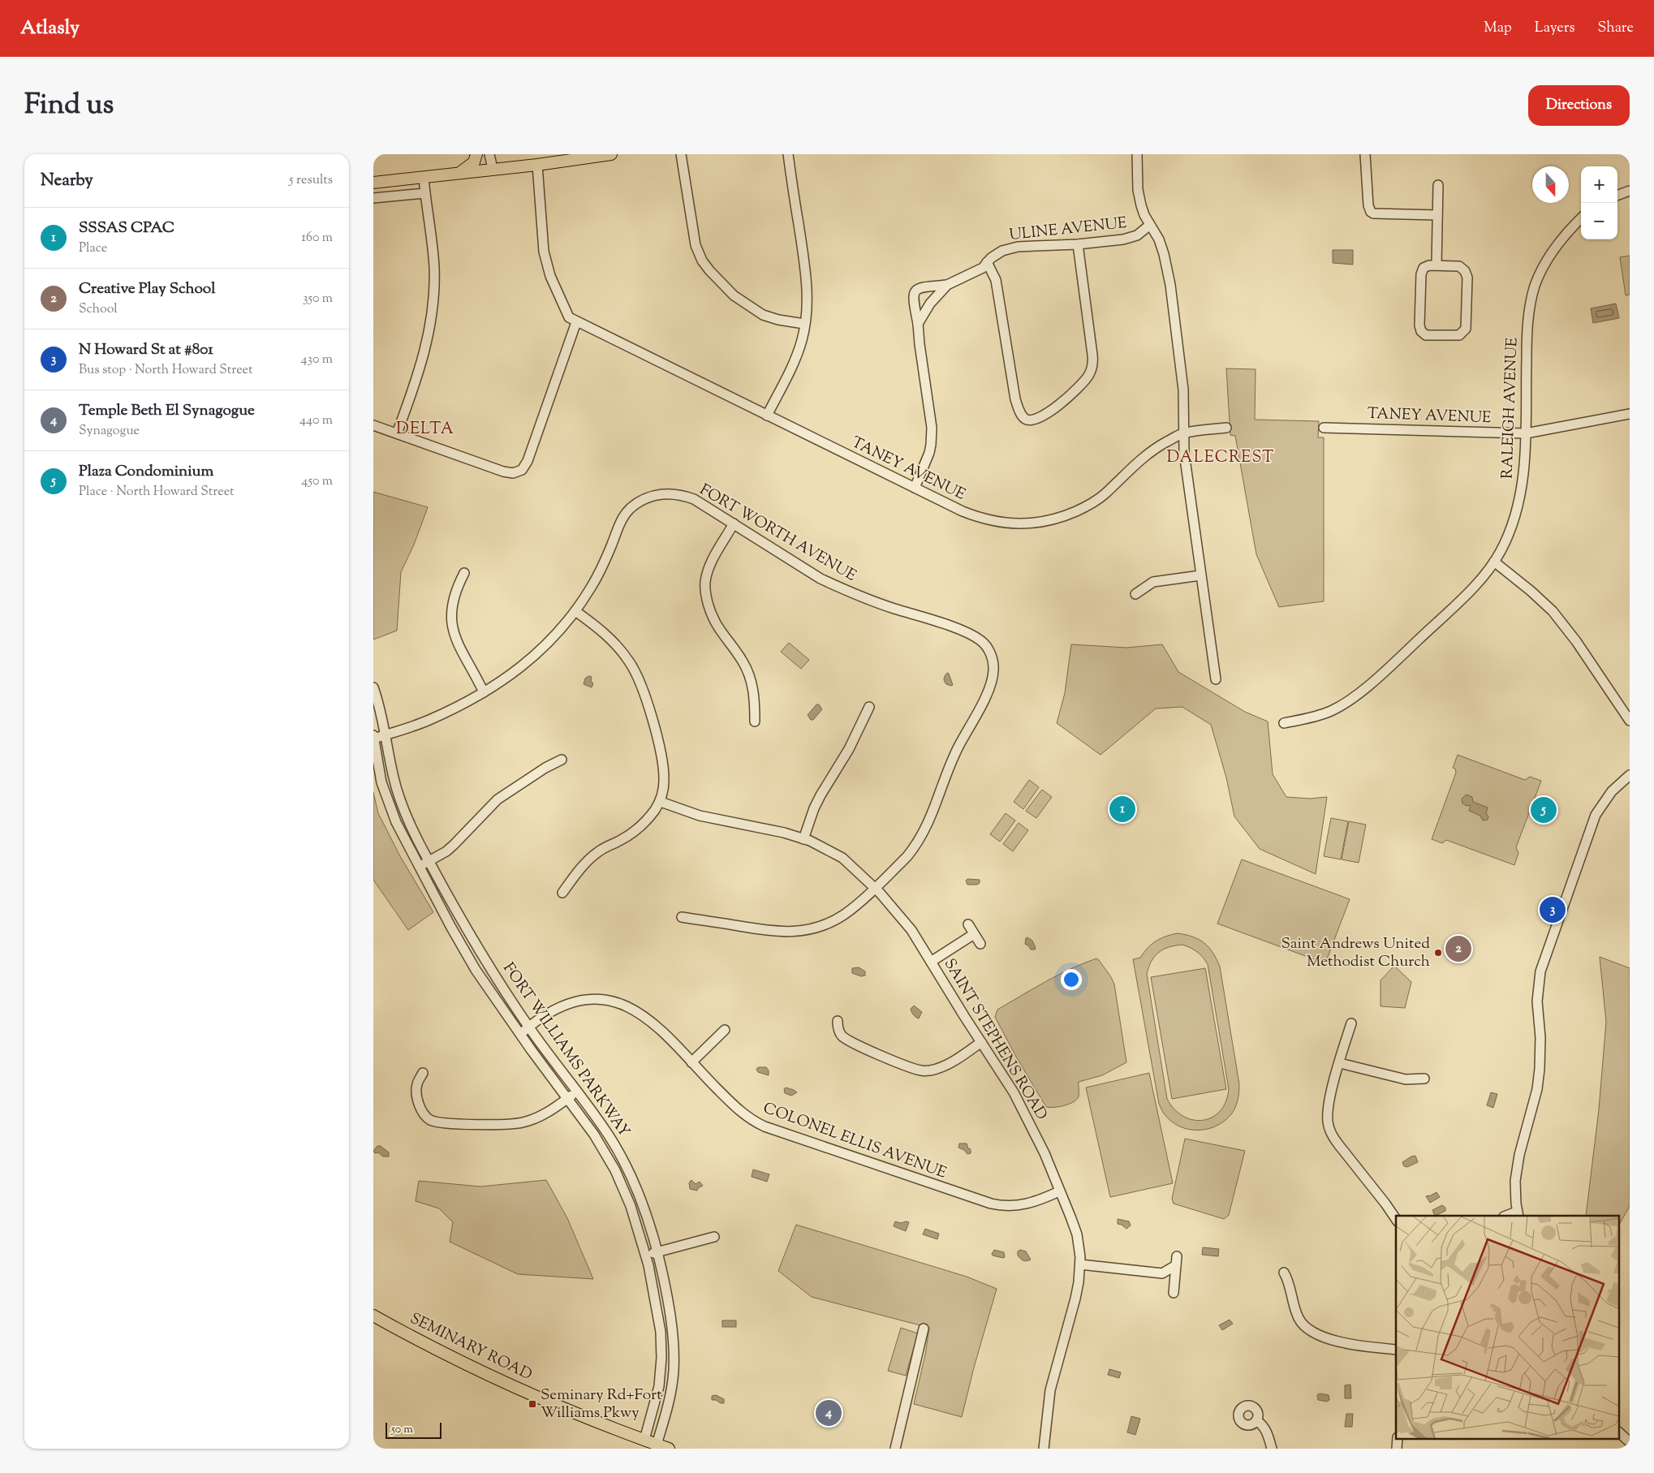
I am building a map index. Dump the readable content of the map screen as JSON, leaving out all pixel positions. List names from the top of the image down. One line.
{"streets":{"main road":["SEMINARY ROAD"],"street":["ULINE AVENUE","RALEIGH AVENUE","TANEY AVENUE","FORT WORTH AVENUE","SAINT STEPHENS ROAD","FORT WILLIAMS PARKWAY","COLONEL ELLIS AVENUE"]},"crossings":[["RALEIGH AVENUE","TANEY AVENUE"],["FORT WORTH AVENUE","SAINT STEPHENS ROAD"],["FORT WORTH AVENUE","FORT WILLIAMS PARKWAY"],["SAINT STEPHENS ROAD","COLONEL ELLIS AVENUE"],["FORT WILLIAMS PARKWAY","COLONEL ELLIS AVENUE"],["FORT WILLIAMS PARKWAY","SEMINARY ROAD"]],"districts":["DELTA","DALECREST"],"places":{"other":["Saint Andrews United Methodist Church"],"transit":["Seminary Rd+Fort Williams Pkwy"]},"scale_bar":"50 m","north":"bottom","page":{"header":"Atlasly","nav":["Map","Layers","Share"],"title":"Find us","buttons":"Directions","heading":["Nearby","5 results"],"map_buttons":["+","−"],"list":[{"mark":"1","name":"SSSAS CPAC","note":"Place","value":"160 m"},{"mark":"2","name":"Creative Play School","note":"School","value":"350 m"},{"mark":"3","name":"N Howard St at #801","note":"Bus stop · North Howard Street","value":"430 m"},{"mark":"4","name":"Temple Beth El Synagogue","note":"Synagogue","value":"440 m"},{"mark":"5","name":"Plaza Condominium","note":"Place · North Howard Street","value":"450 m"}],"pins":["1","5","3","2","4"],"scale":"50 m"}}
